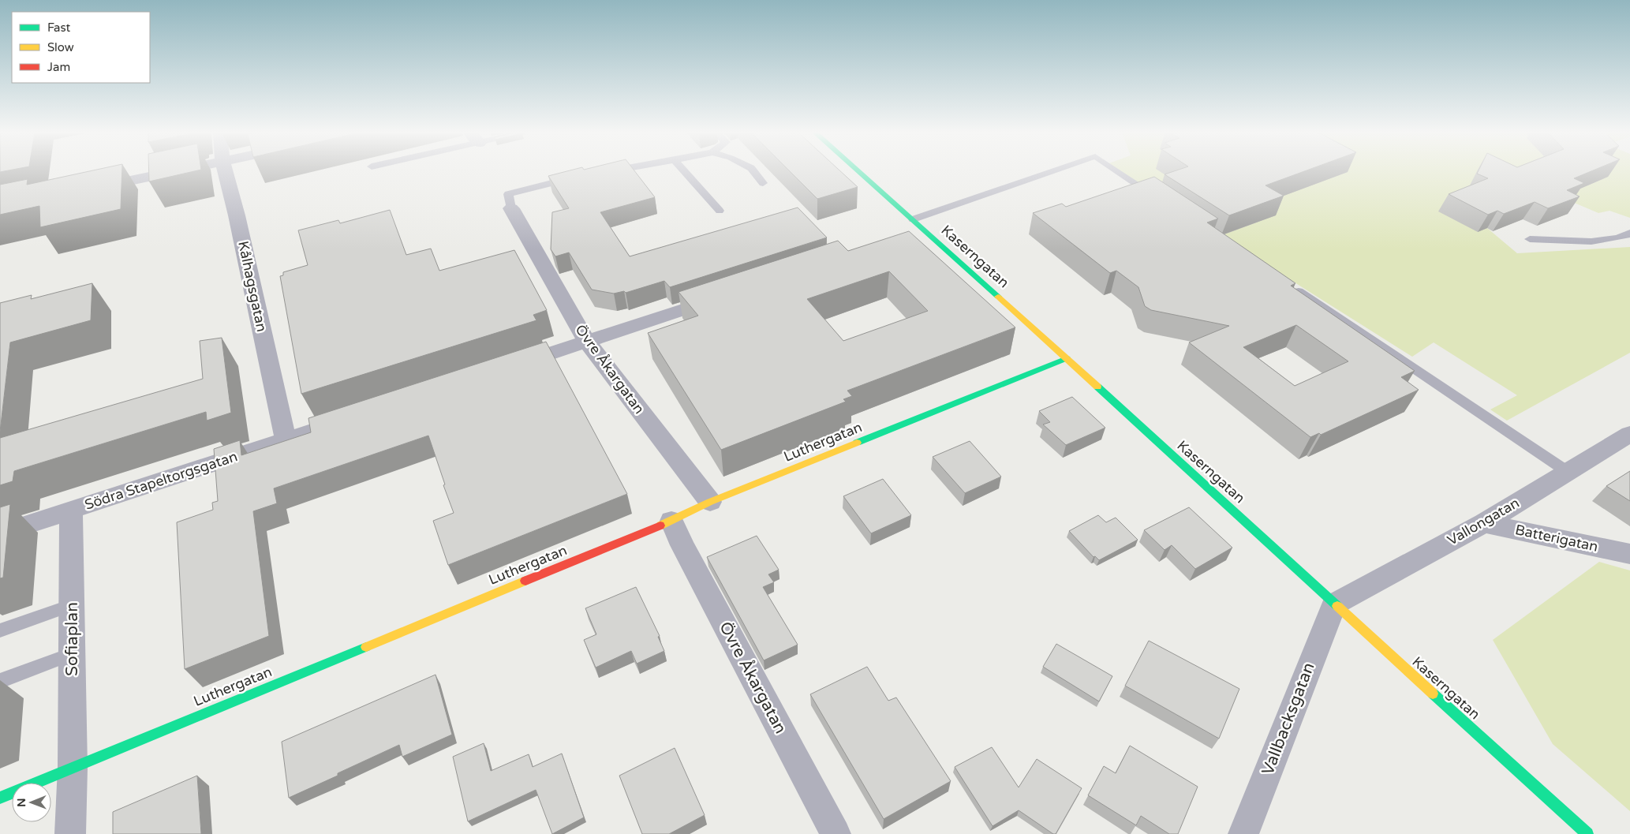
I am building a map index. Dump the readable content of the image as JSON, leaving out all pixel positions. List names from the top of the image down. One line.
{"streets":{"main road":["Kaserngatan","Luthergatan"],"street":["Kålhagsgatan","Övre Åkargatan","Södra Stapeltorgsgatan","Vallongatan","Batterigatan","Sofiaplan","Vallbacksgatan"]},"crossings":[["Kaserngatan","Luthergatan"],["Kaserngatan","Vallongatan"],["Kaserngatan","Vallbacksgatan"],["Kålhagsgatan","Södra Stapeltorgsgatan"],["Övre Åkargatan","Luthergatan"],["Luthergatan","Sofiaplan"],["Södra Stapeltorgsgatan","Sofiaplan"],["Vallongatan","Batterigatan"],["Vallongatan","Vallbacksgatan"]],"legend":["Fast","Slow","Jam"],"north":"left"}
